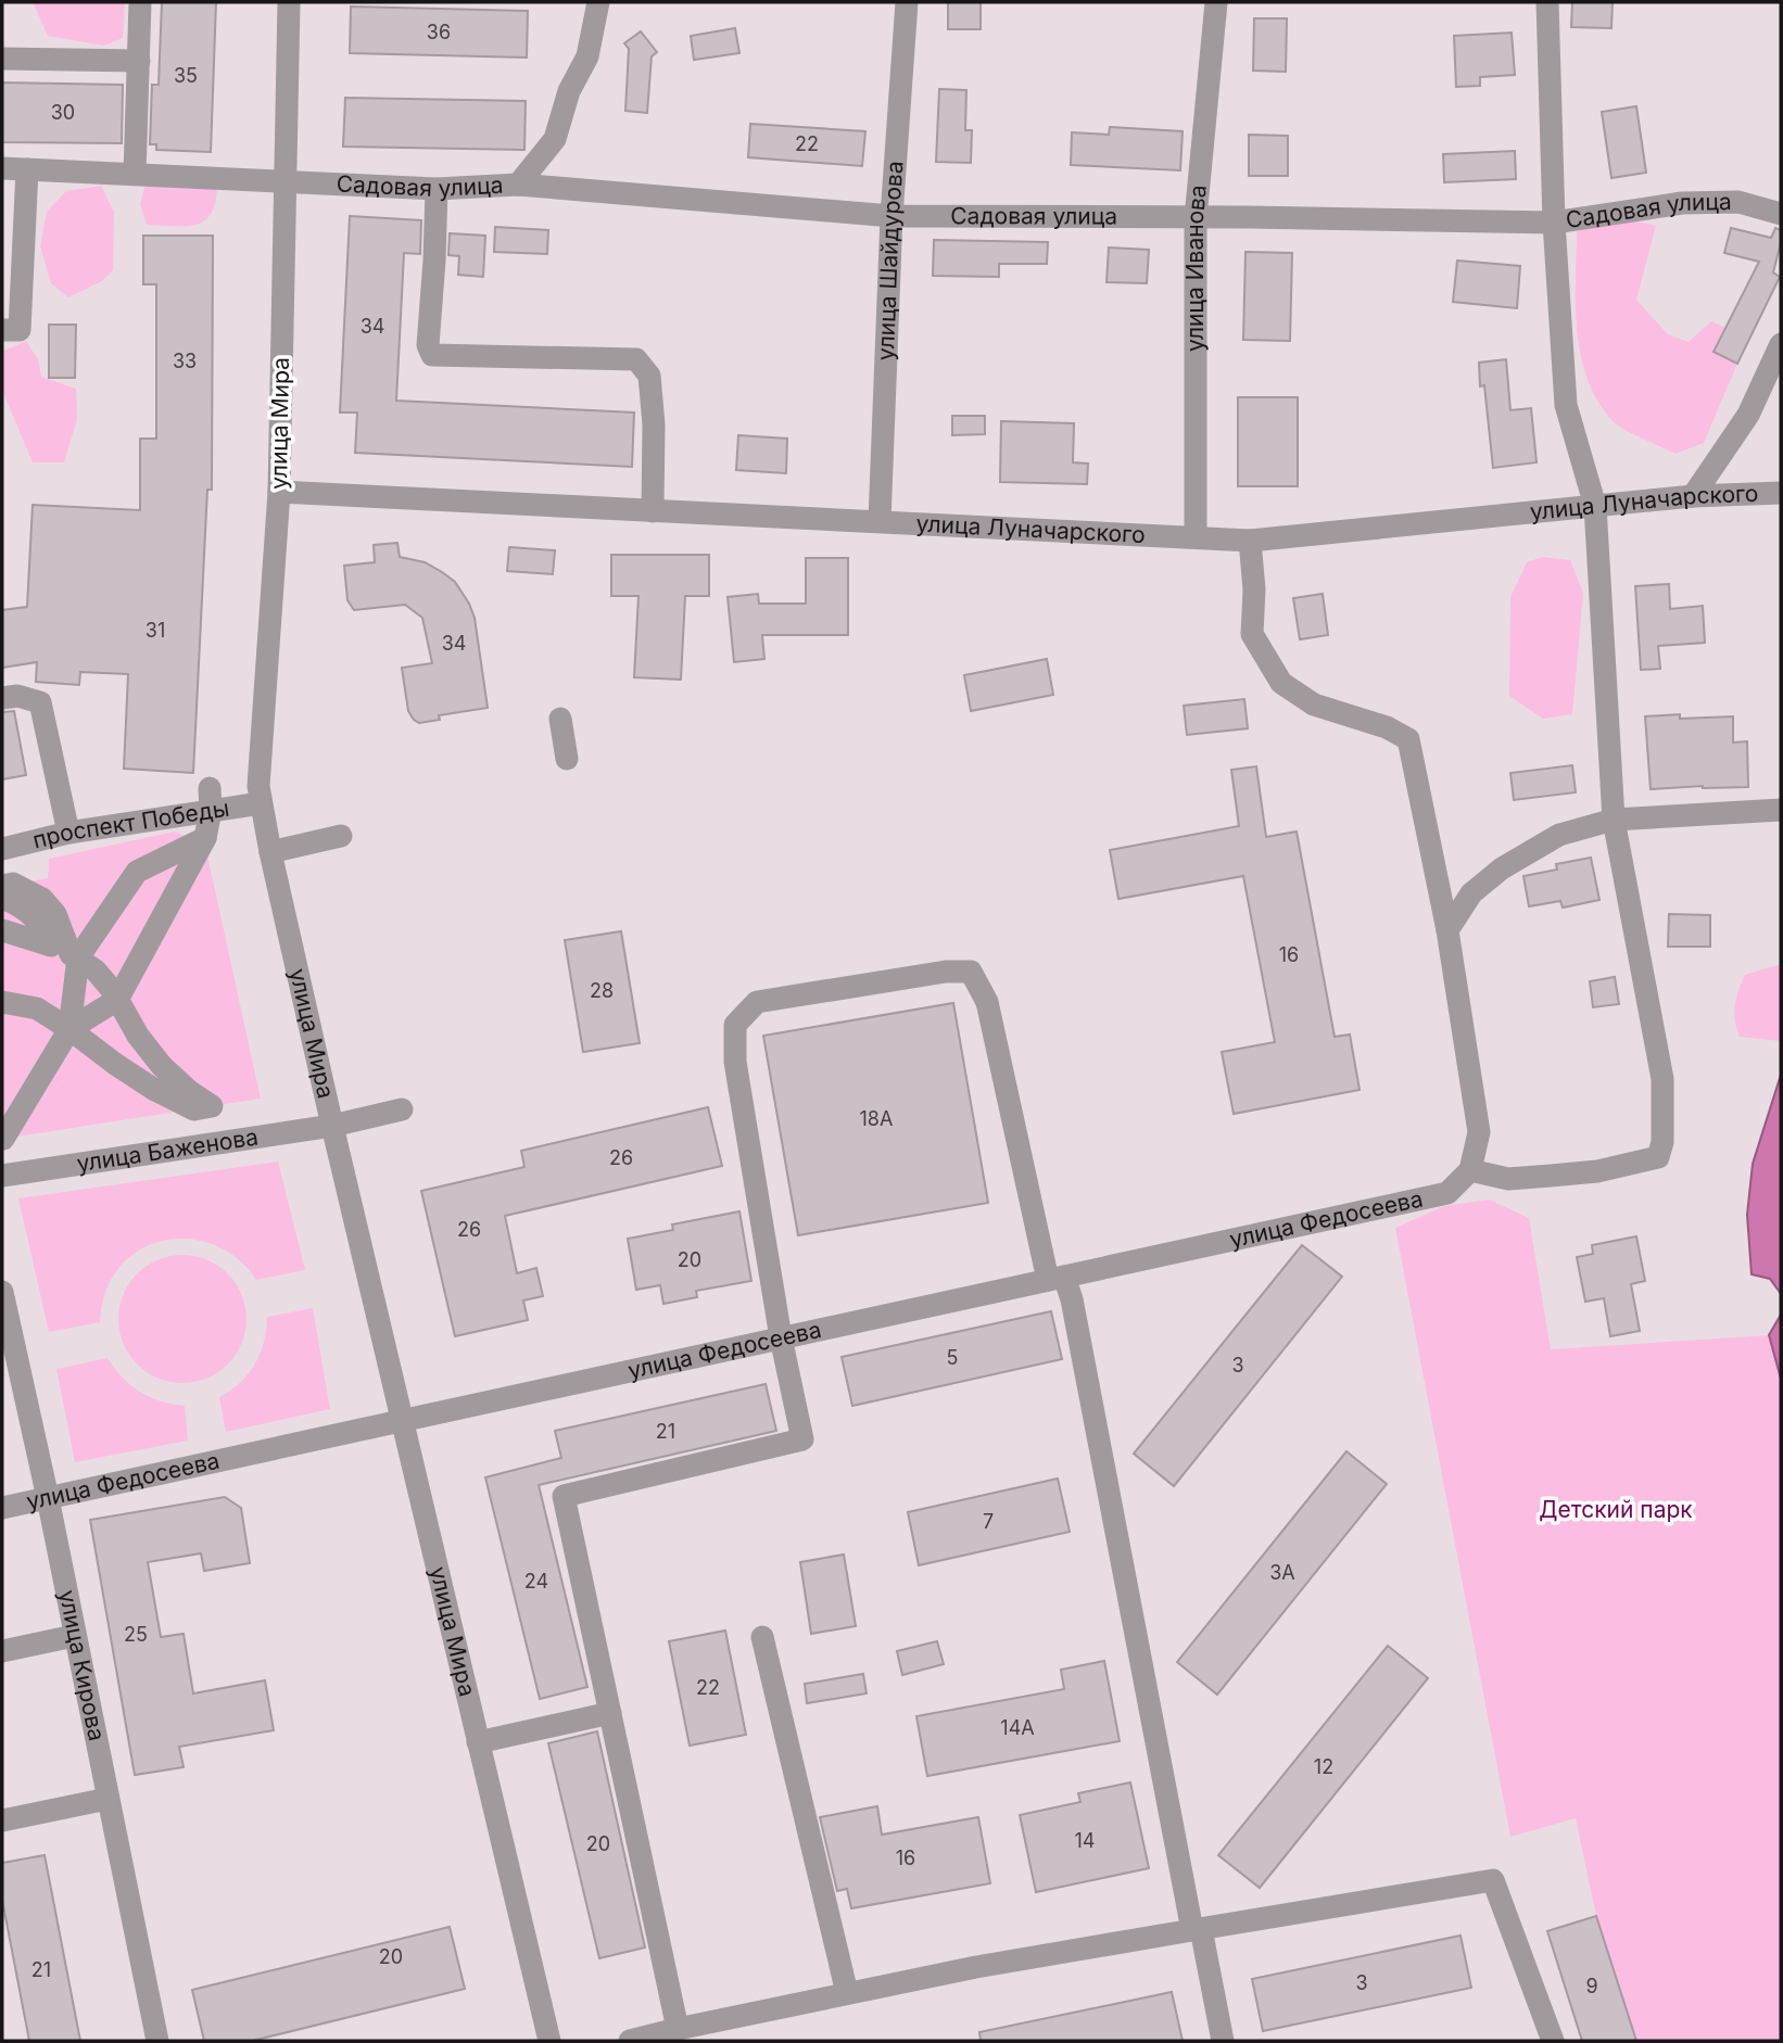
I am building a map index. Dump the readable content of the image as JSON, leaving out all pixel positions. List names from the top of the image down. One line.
{"streets":{"street":["Садовая улица","улица Шайдурова","улица Иванова","улица Мира","улица Луначарского","проспект Победы","улица Баженова","улица Федосеева","улица Кирова"]},"crossings":[["Садовая улица","улица Шайдурова"],["Садовая улица","улица Иванова"],["Садовая улица","улица Мира"],["улица Шайдурова","улица Луначарского"],["улица Иванова","улица Луначарского"],["улица Мира","улица Луначарского"],["улица Мира","проспект Победы"],["улица Мира","улица Баженова"],["улица Мира","улица Федосеева"],["улица Федосеева","улица Кирова"]],"parks":["Детский парк"],"house_numbers":["36","35","30","22","34","33","31","34","16","28","18А","26","26","20","5","3","21","7","3А","24","25","22","14А","12","14","20","16","20","21","3","9"]}
